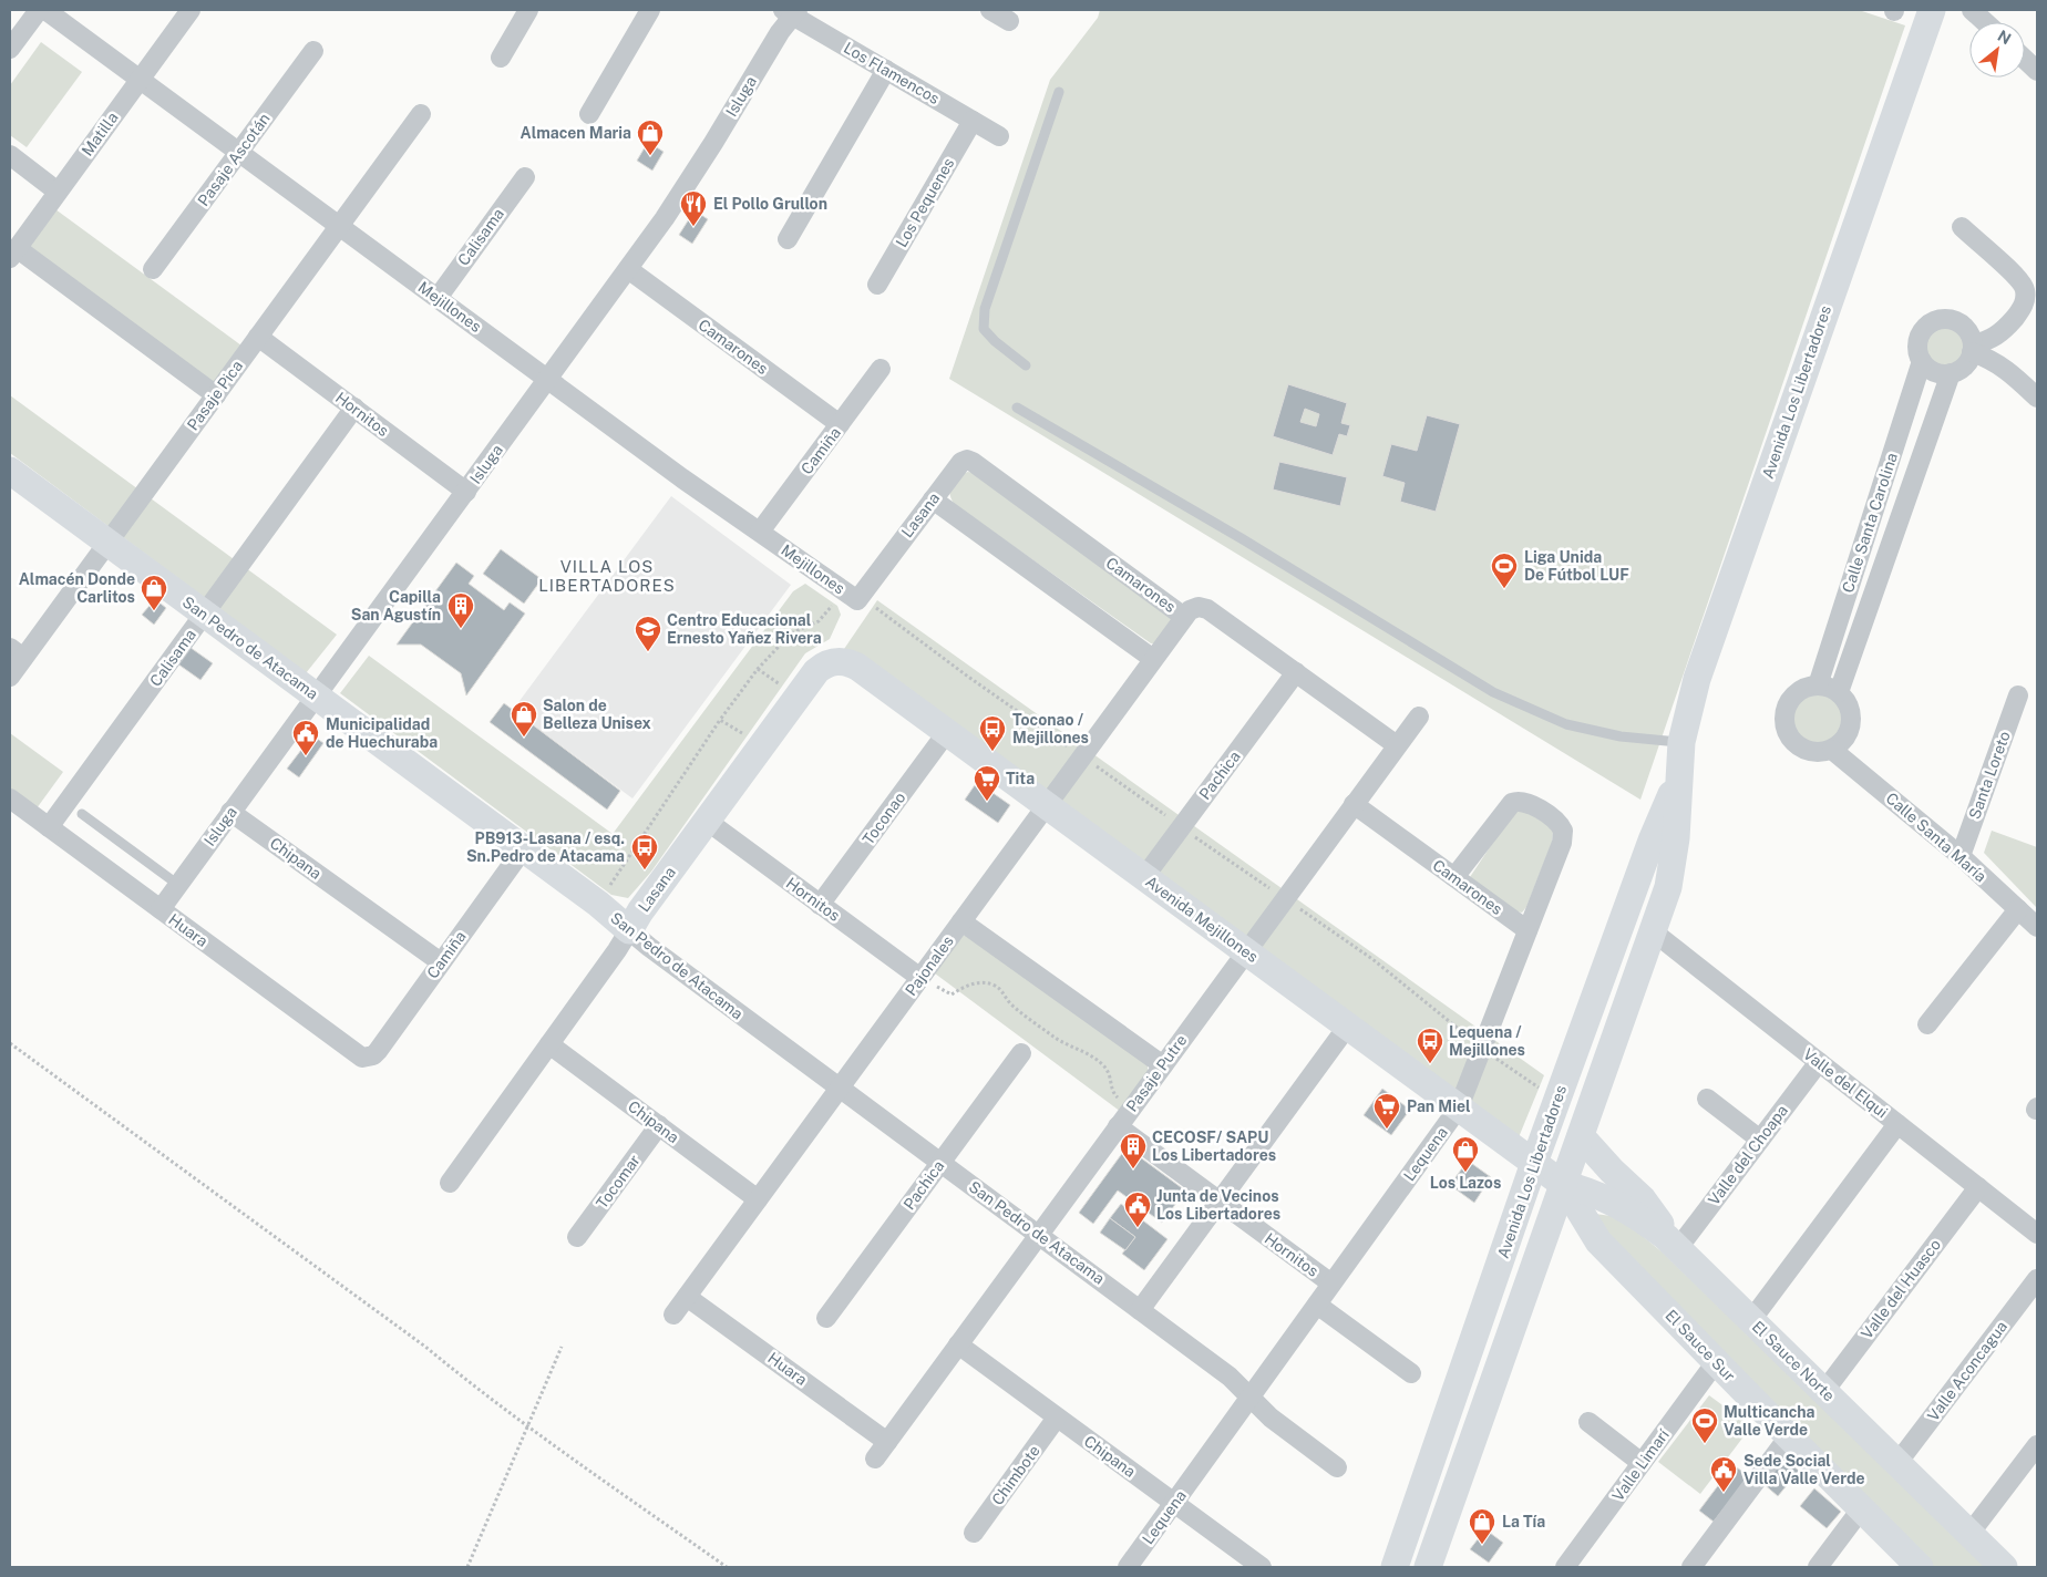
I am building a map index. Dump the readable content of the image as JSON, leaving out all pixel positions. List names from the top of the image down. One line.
{"streets":{"street":["Los Flamencos","Isluga","Matilla","Pasaje Ascotán","Los Pequenes","Calisama","Mejillones","Camarones","Avenida Los Libertadores","Pasaje Pica","Hornitos","Camiña","Lasana","Calle Santa Carolina","San Pedro de Atacama","Pachica","Santa Loreto","Toconao","Calle Santa María","Chipana","Avenida Mejillones","Huara","Pajonales","Pasaje Putre","Valle del Elqui","Lequena","Valle del Choapa","Tocomar","Valle del Huasco","El Sauce Sur","El Sauce Norte","Valle Aconcagua","Valle Limarí","Chimbote"]},"crossings":[["Los Flamencos","Isluga"],["Los Flamencos","Los Pequenes"],["Isluga","Mejillones"],["Isluga","Camarones"],["Isluga","Hornitos"],["Isluga","San Pedro de Atacama"],["Isluga","Chipana"],["Isluga","Huara"],["Matilla","Mejillones"],["Pasaje Ascotán","Mejillones"],["Calisama","Mejillones"],["Calisama","Hornitos"],["Calisama","San Pedro de Atacama"],["Calisama","Huara"],["Mejillones","Pasaje Pica"],["Mejillones","Camiña"],["Mejillones","Lasana"],["Camarones","Camiña"],["Camarones","Lasana"],["Camarones","Pachica"],["Camarones","Pajonales"],["Camarones","Pasaje Putre"],["Camarones","Lequena"],["Avenida Los Libertadores","Avenida Mejillones"],["Avenida Los Libertadores","Valle del Elqui"],["Avenida Los Libertadores","El Sauce Sur"],["Avenida Los Libertadores","El Sauce Norte"],["Pasaje Pica","Hornitos"],["Pasaje Pica","San Pedro de Atacama"],["Hornitos","Lasana"],["Hornitos","Toconao"],["Hornitos","Pajonales"],["Hornitos","Pasaje Putre"],["Hornitos","Lequena"],["Camiña","San Pedro de Atacama"],["Camiña","Chipana"],["Camiña","Huara"],["Lasana","San Pedro de Atacama"],["Lasana","Chipana"],["Lasana","Avenida Mejillones"],["Calle Santa Carolina","Calle Santa María"],["San Pedro de Atacama","Pachica"],["San Pedro de Atacama","Pajonales"],["San Pedro de Atacama","Pasaje Putre"],["San Pedro de Atacama","Lequena"],["Pachica","Avenida Mejillones"],["Santa Loreto","Calle Santa María"],["Toconao","Avenida Mejillones"],["Chipana","Pajonales"],["Chipana","Pasaje Putre"],["Chipana","Lequena"],["Chipana","Tocomar"],["Chipana","Chimbote"],["Avenida Mejillones","Pajonales"],["Avenida Mejillones","Pasaje Putre"],["Avenida Mejillones","Lequena"],["Avenida Mejillones","El Sauce Sur"],["Avenida Mejillones","El Sauce Norte"],["Huara","Pajonales"],["Huara","Pasaje Putre"],["Valle del Elqui","Valle del Choapa"],["Valle del Elqui","Valle del Huasco"],["Valle del Choapa","El Sauce Norte"],["Valle del Huasco","El Sauce Norte"],["El Sauce Sur","El Sauce Norte"],["El Sauce Sur","Valle Limarí"],["El Sauce Norte","Valle Aconcagua"]],"districts":["VILLA LOS LIBERTADORES"],"places":{"shop":["Almacen Maria","Almacén Donde Carlitos","Salon de Belleza Unisex","Los Lazos","La Tía"],"restaurant":["El Pollo Grullon"],"sports":["Liga Unida De Fútbol LUF","Multicancha Valle Verde"],"building":["Capilla San Agustín","CECOSF/ SAPU Los Libertadores"],"school or university":["Centro Educacional Ernesto Yañez Rivera"],"bus stop":["Toconao / Mejillones","PB913-Lasana / esq. Sn.Pedro de Atacama","Lequena / Mejillones"],"public building":["Municipalidad de Huechuraba","Junta de Vecinos Los Libertadores","Sede Social Villa Valle Verde"],"supermarket":["Tita","Pan Miel"]},"north":"top right"}
